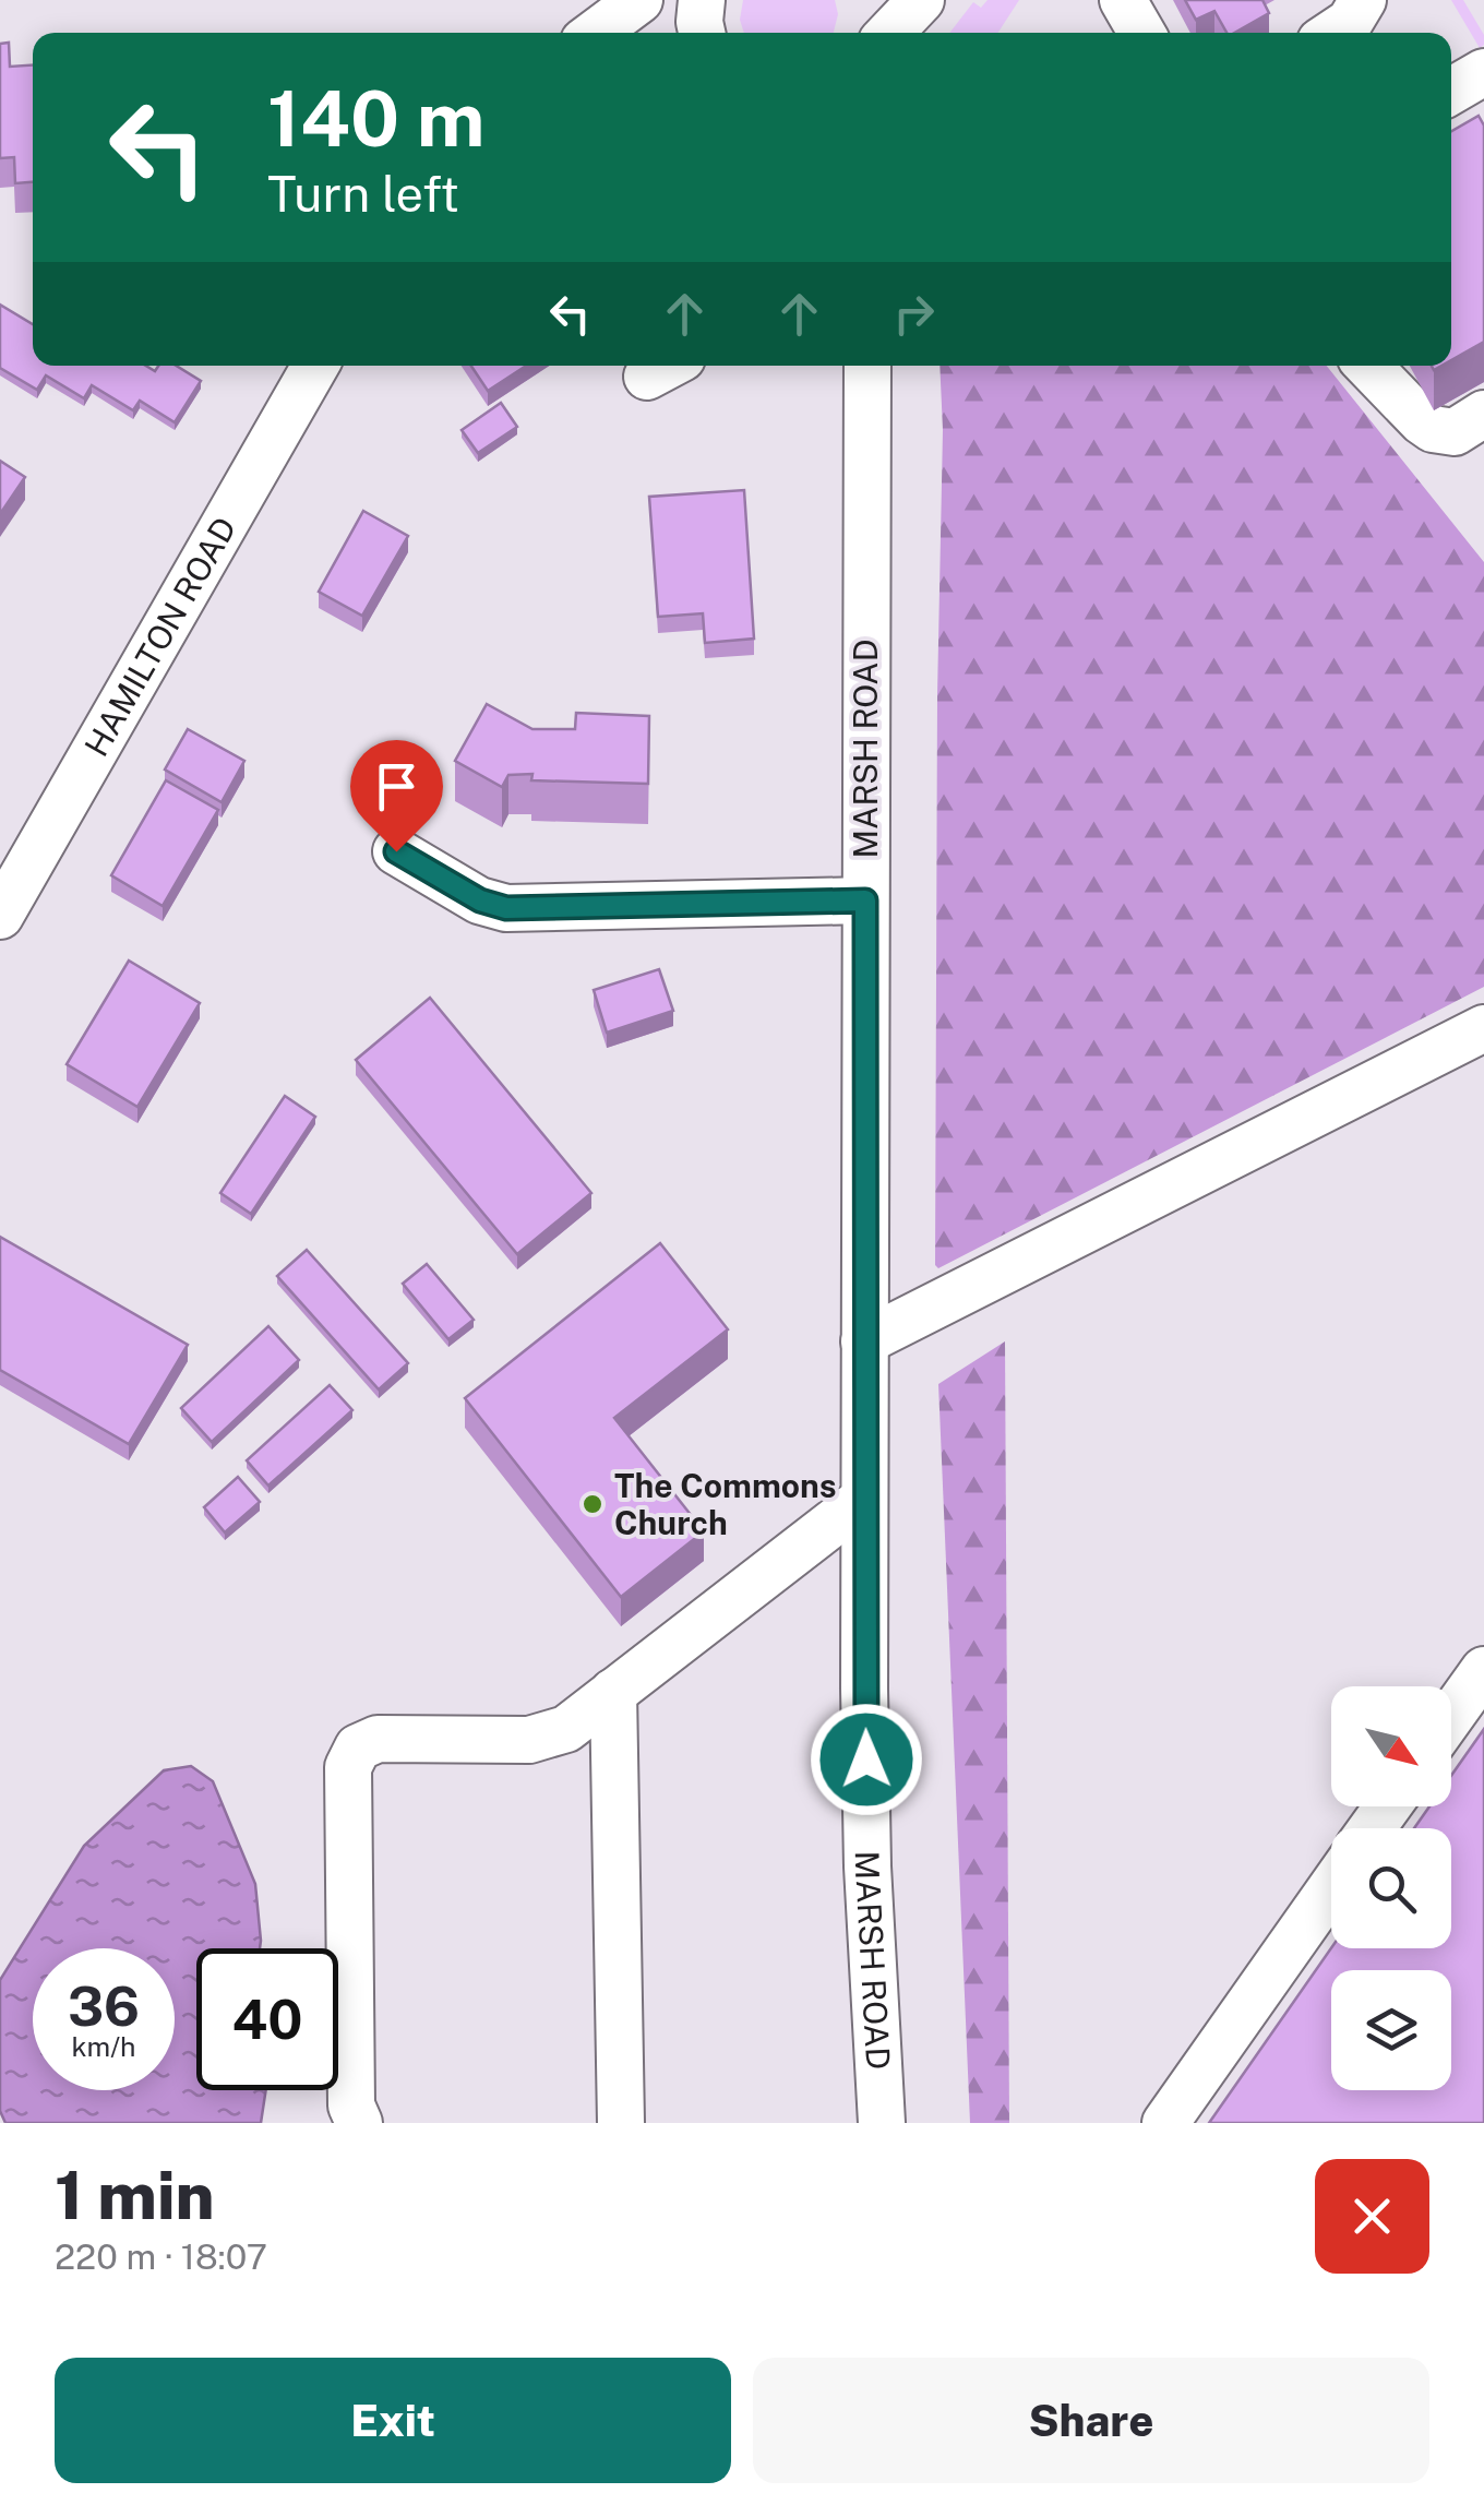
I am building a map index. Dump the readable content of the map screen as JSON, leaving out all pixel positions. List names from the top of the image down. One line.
{"streets":{"street":["HAMILTON ROAD","MARSH ROAD"]},"places":["The Commons Church"],"north":"bottom right","page":{"turn":["140 m","Turn left"],"speed":"36 km/h","limit":"40","heading":["1 min","220 m · 18:07"],"buttons":["Exit","Share"]}}
